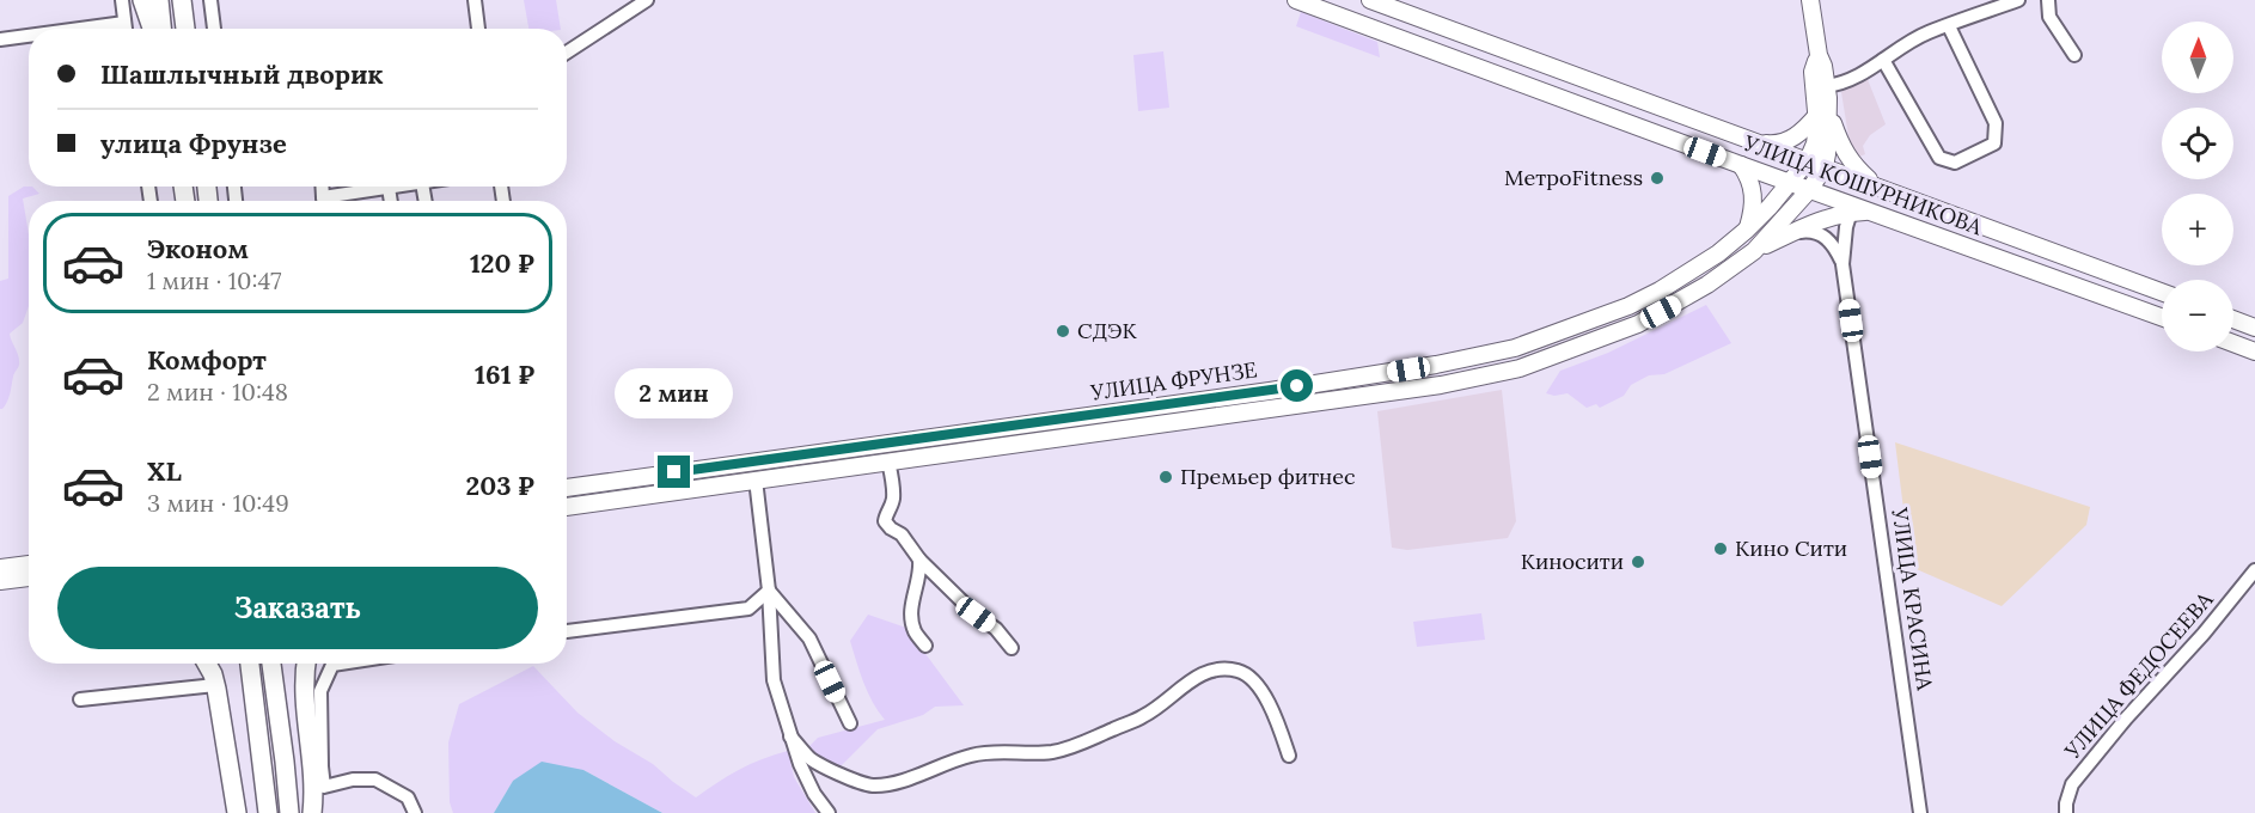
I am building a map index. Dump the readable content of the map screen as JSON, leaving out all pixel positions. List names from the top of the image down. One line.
{"streets":{"main road":["УЛИЦА КОШУРНИКОВА","УЛИЦА ФРУНЗЕ"],"street":["УЛИЦА КРАСИНА","УЛИЦА ФЕДОСЕЕВА"]},"crossings":[["УЛИЦА КОШУРНИКОВА","УЛИЦА ФРУНЗЕ"]],"places":["МетроFitness","СДЭК","Премьер фитнес","Кино Сити","Киносити"],"north":"top","page":{"map_buttons":["+","−"],"banner":["Шашлычный дворик","улица Фрунзе"],"list":[{"name":"Эконом","note":"1 мин · 10:47","value":"120 ₽"},{"name":"Комфорт","note":"2 мин · 10:48","value":"161 ₽"},{"name":"XL","note":"3 мин · 10:49","value":"203 ₽"}],"bubble":"2 мин","buttons":"Заказать"}}
